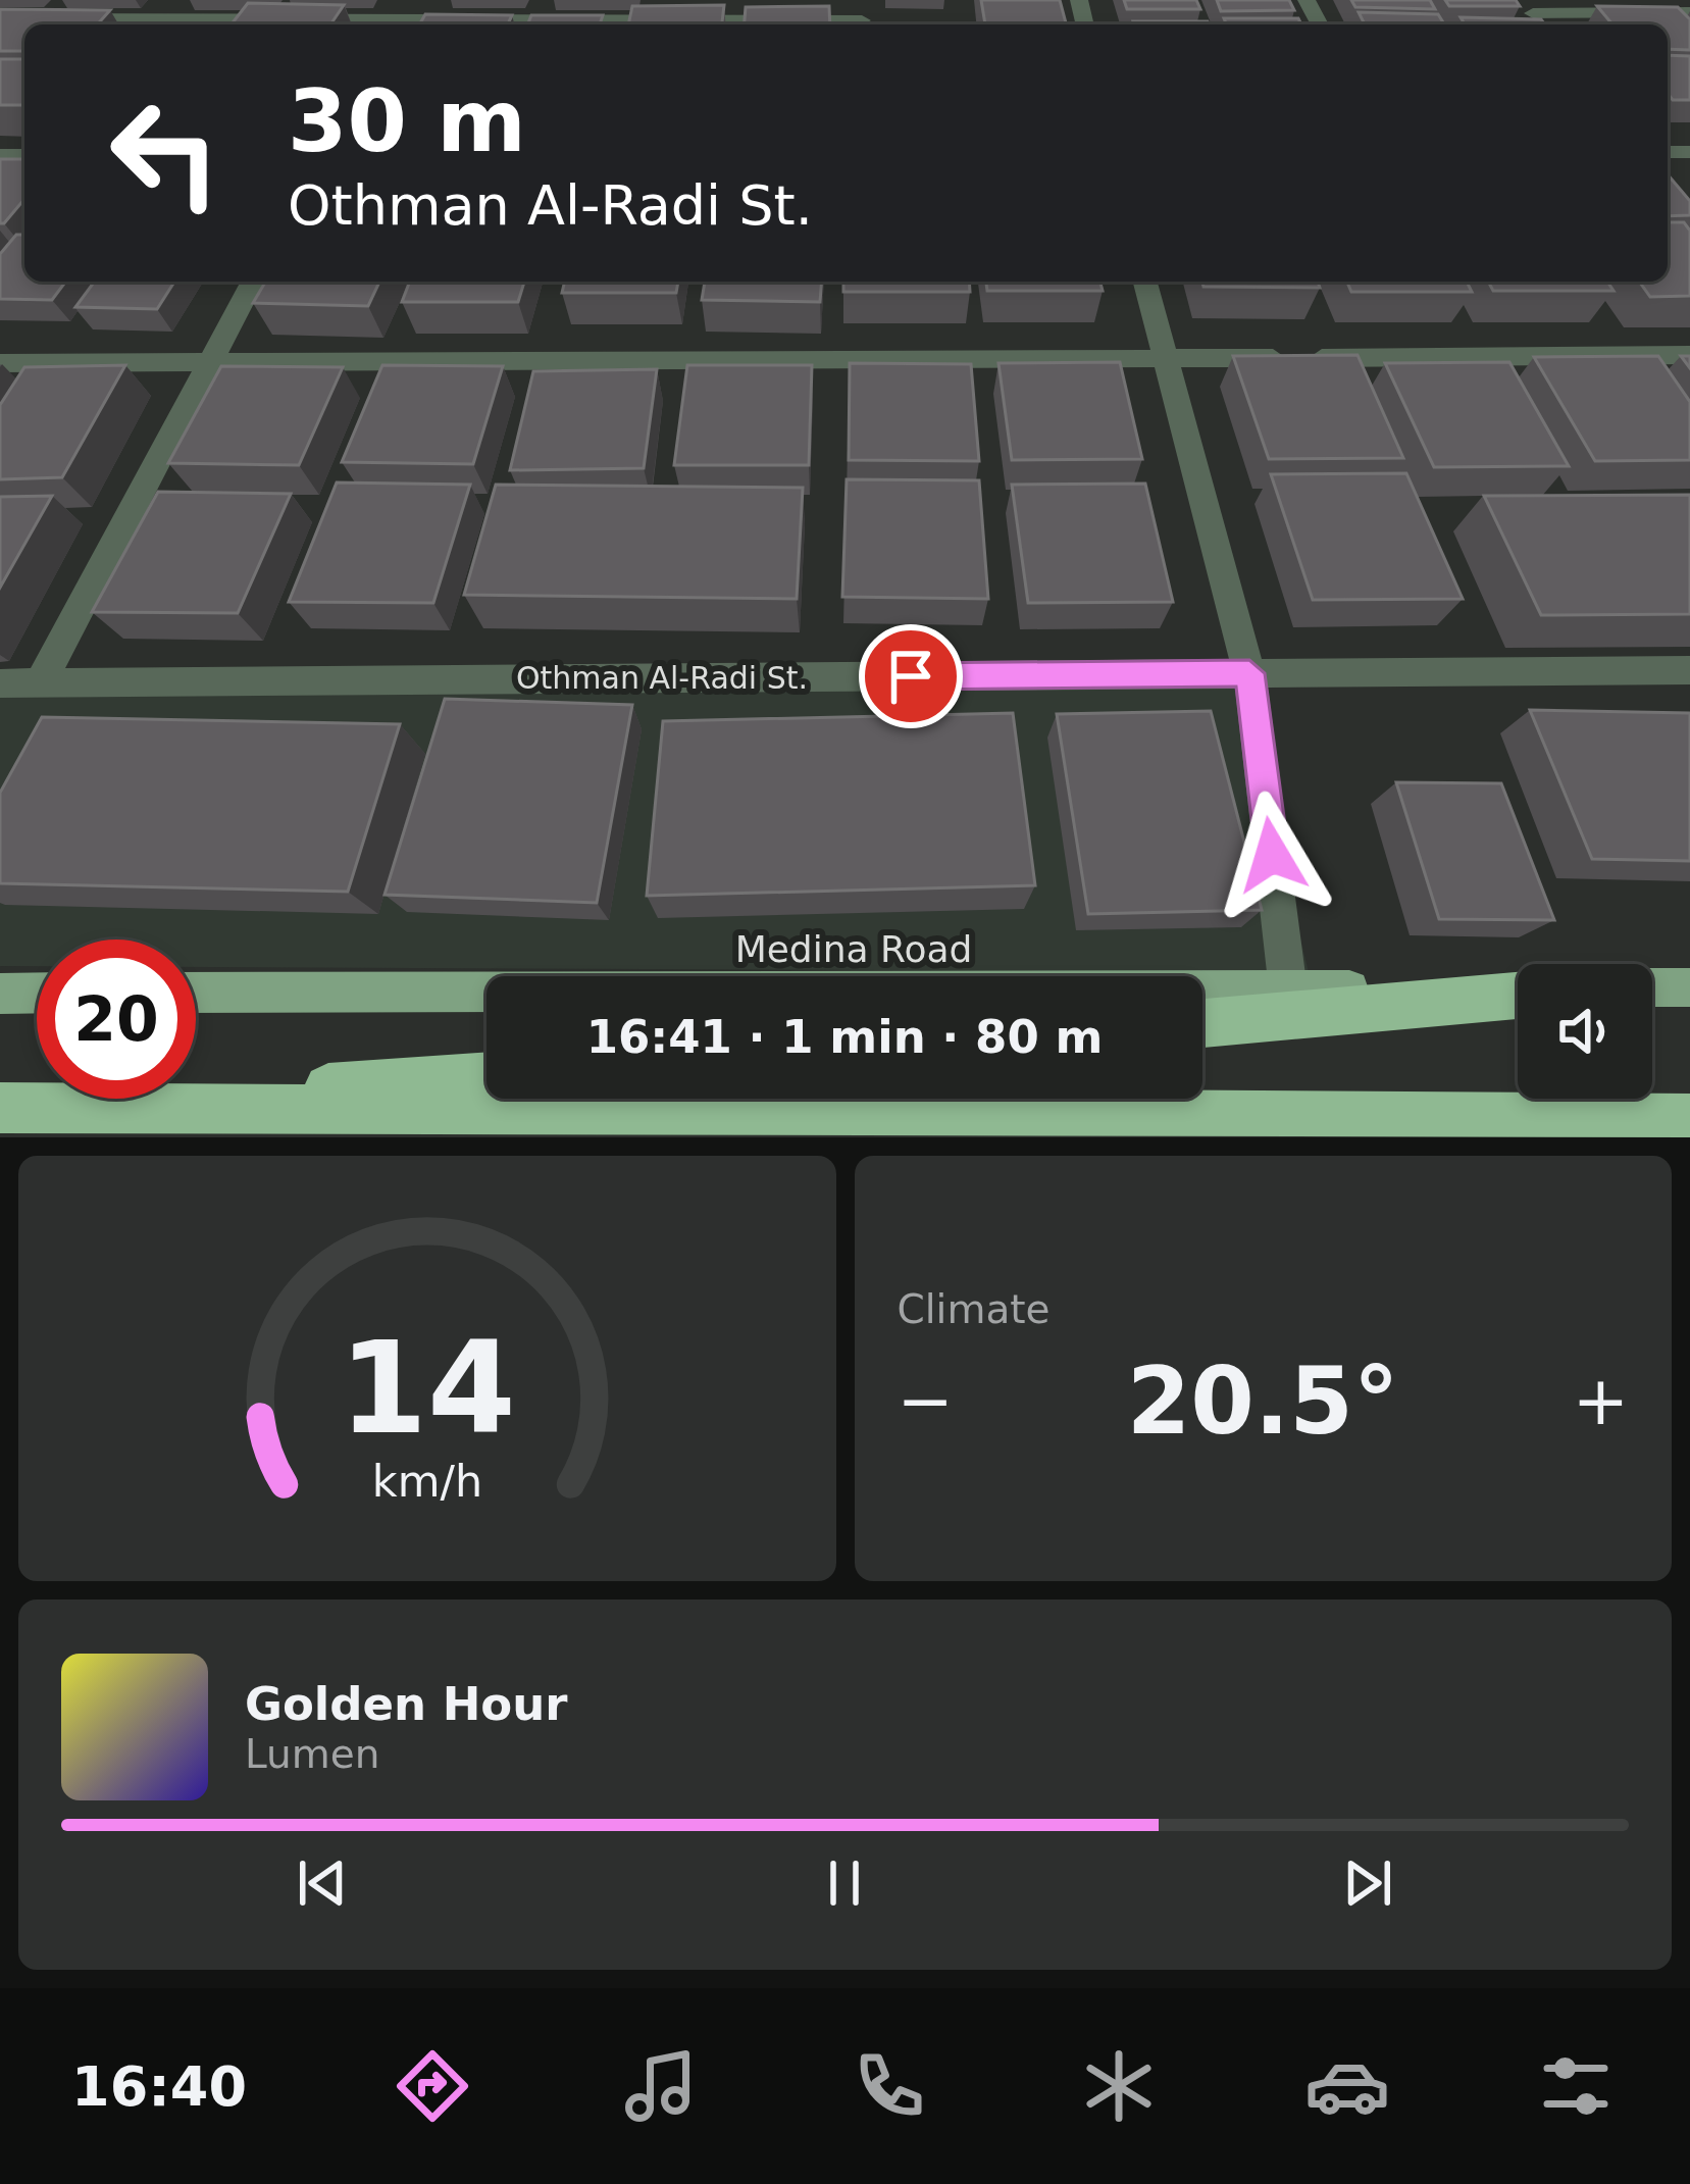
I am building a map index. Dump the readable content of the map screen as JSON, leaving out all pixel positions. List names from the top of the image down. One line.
{"streets":{"main road":["Medina Road"],"lane":["Othman Al-Radi St."]},"page":{"turn":["30 m","Othman Al-Radi St."],"limit":"20","trip":"16:41 · 1 min · 80 m","tile":"Climate","heat":["−","20.5°","+"],"song":["Golden Hour","Lumen"],"tabs":"16:40","gauge":["14","km/h"]}}
